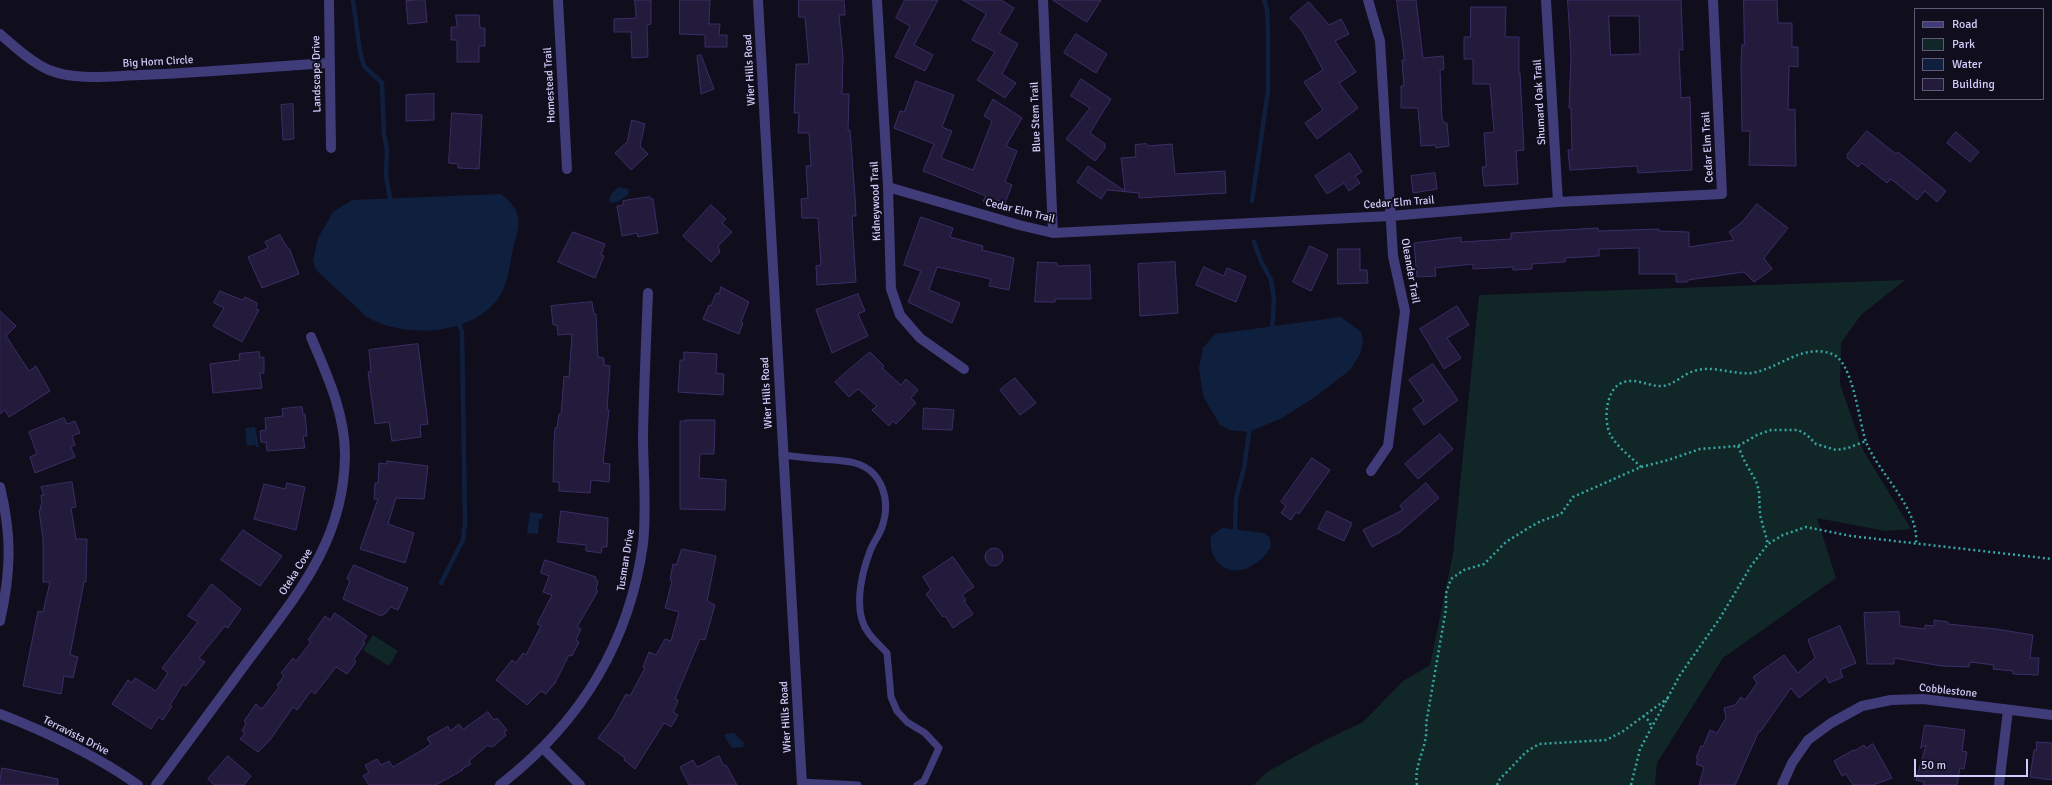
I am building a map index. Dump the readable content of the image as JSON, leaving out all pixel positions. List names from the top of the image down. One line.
{"streets":{"street":["Big Horn Circle","Wier Hills Road","Landscape Drive","Homestead Trail","Shumard Oak Trail","Blue Stem Trail","Cedar Elm Trail","Kidneywood Trail","Oleander Trail","Tusman Drive","Oteka Cove","Cobblestone","Terravista Drive"]},"crossings":[["Big Horn Circle","Landscape Drive"],["Shumard Oak Trail","Cedar Elm Trail"],["Blue Stem Trail","Cedar Elm Trail"],["Cedar Elm Trail","Kidneywood Trail"],["Cedar Elm Trail","Oleander Trail"]],"legend":["Road","Park","Water","Building"],"scale_bar":"50 m"}
